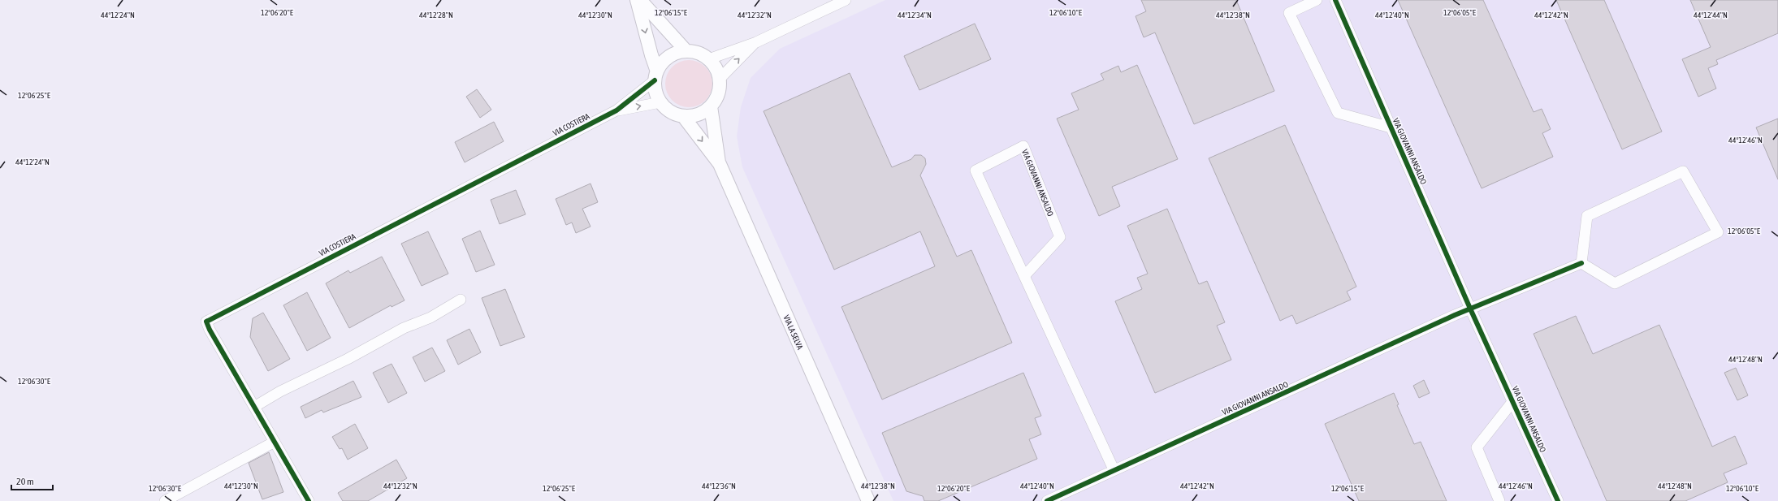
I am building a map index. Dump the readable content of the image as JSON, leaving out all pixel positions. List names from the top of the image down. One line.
{"streets":{"street":["VIA COSTIERA","VIA GIOVANNI ANSALDO","VIA LA SELVA"]},"crossings":[["VIA COSTIERA","VIA LA SELVA"]],"scale_bar":"20 m","coordinates":["12°06'15\"E","12°06'10\"E","12°06'05\"E","12°06'20\"E","44°12'24\"N","44°12'28\"N","44°12'30\"N","44°12'32\"N","44°12'34\"N","44°12'38\"N","44°12'40\"N","44°12'42\"N","44°12'44\"N","12°06'25\"E","44°12'46\"N","44°12'48\"N","12°06'30\"E","44°12'36\"N"]}
